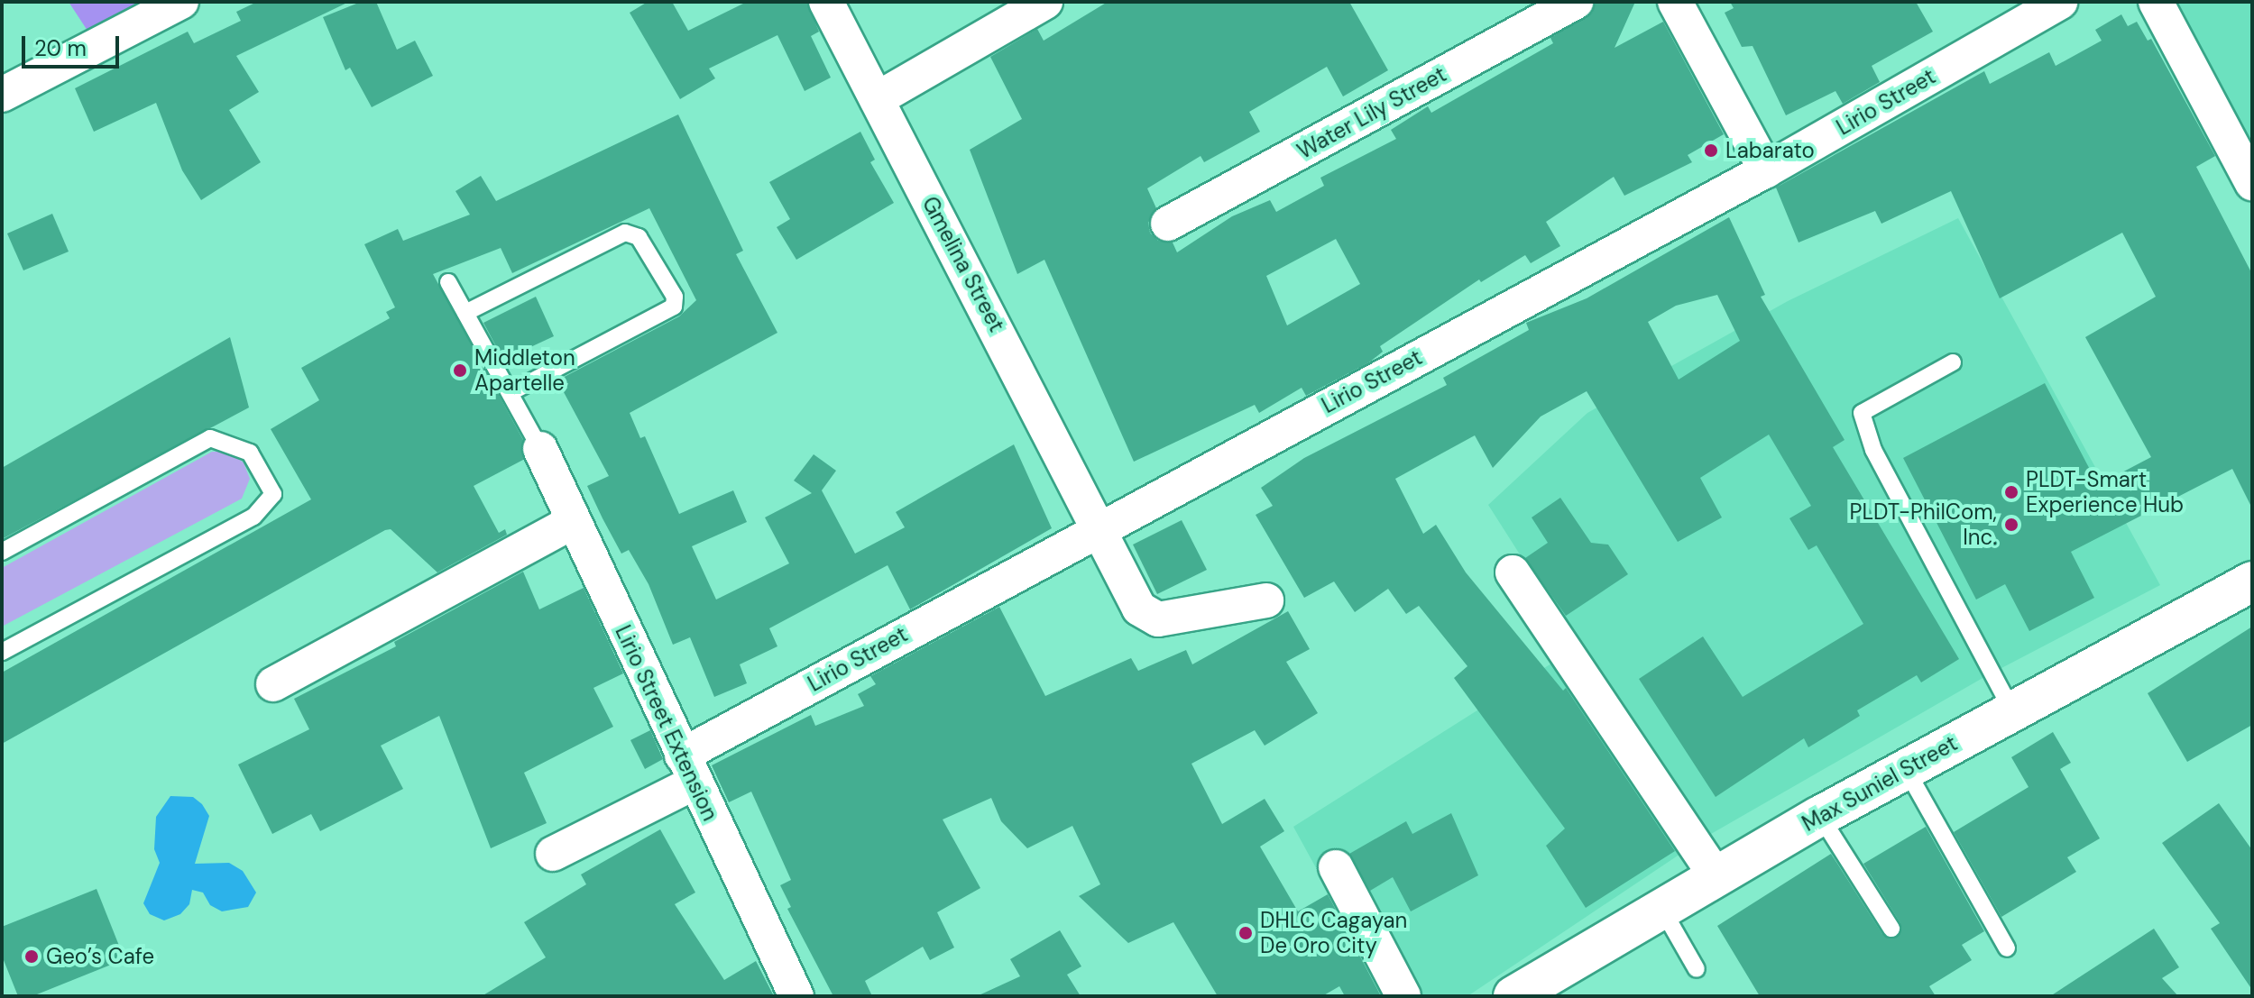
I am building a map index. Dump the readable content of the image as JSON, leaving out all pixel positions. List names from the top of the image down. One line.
{"streets":{"main road":["Max Suniel Street"],"street":["Lirio Street","Water Lily Street","Gmelina Street","Lirio Street Extension"]},"crossings":[["Lirio Street","Gmelina Street"],["Lirio Street","Lirio Street Extension"]],"places":["Labarato","Middleton Apartelle","PLDT-Smart Experience Hub","PLDT-PhilCom, Inc.","DHLC Cagayan De Oro City","Geo’s Cafe"],"scale_bar":"20 m"}
